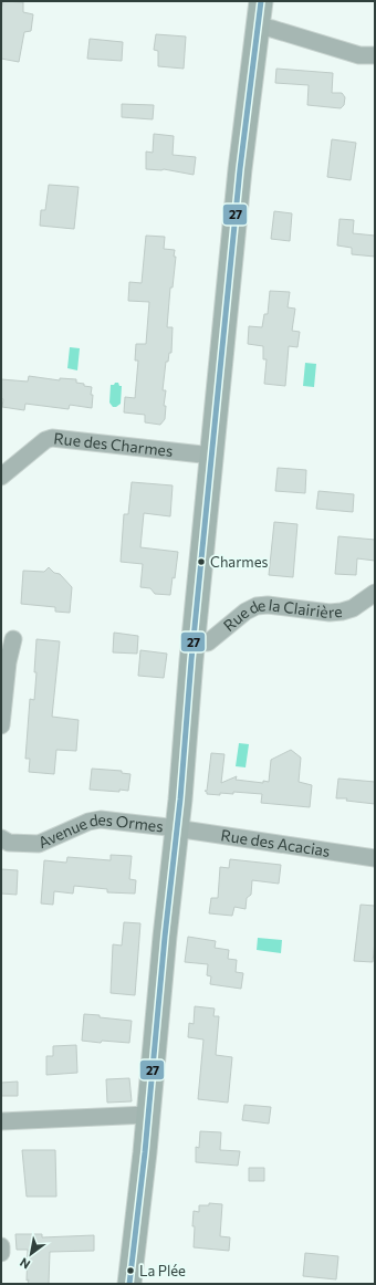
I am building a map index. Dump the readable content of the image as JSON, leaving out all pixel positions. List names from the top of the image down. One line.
{"streets":{"street":["Rue des Charmes","Rue de la Clairière","Avenue des Ormes","Rue des Acacias"]},"crossings":[["Avenue des Ormes","Rue des Acacias"]],"places":["Charmes","La Plée"],"lines":["transit line 27"],"north":"bottom left"}
